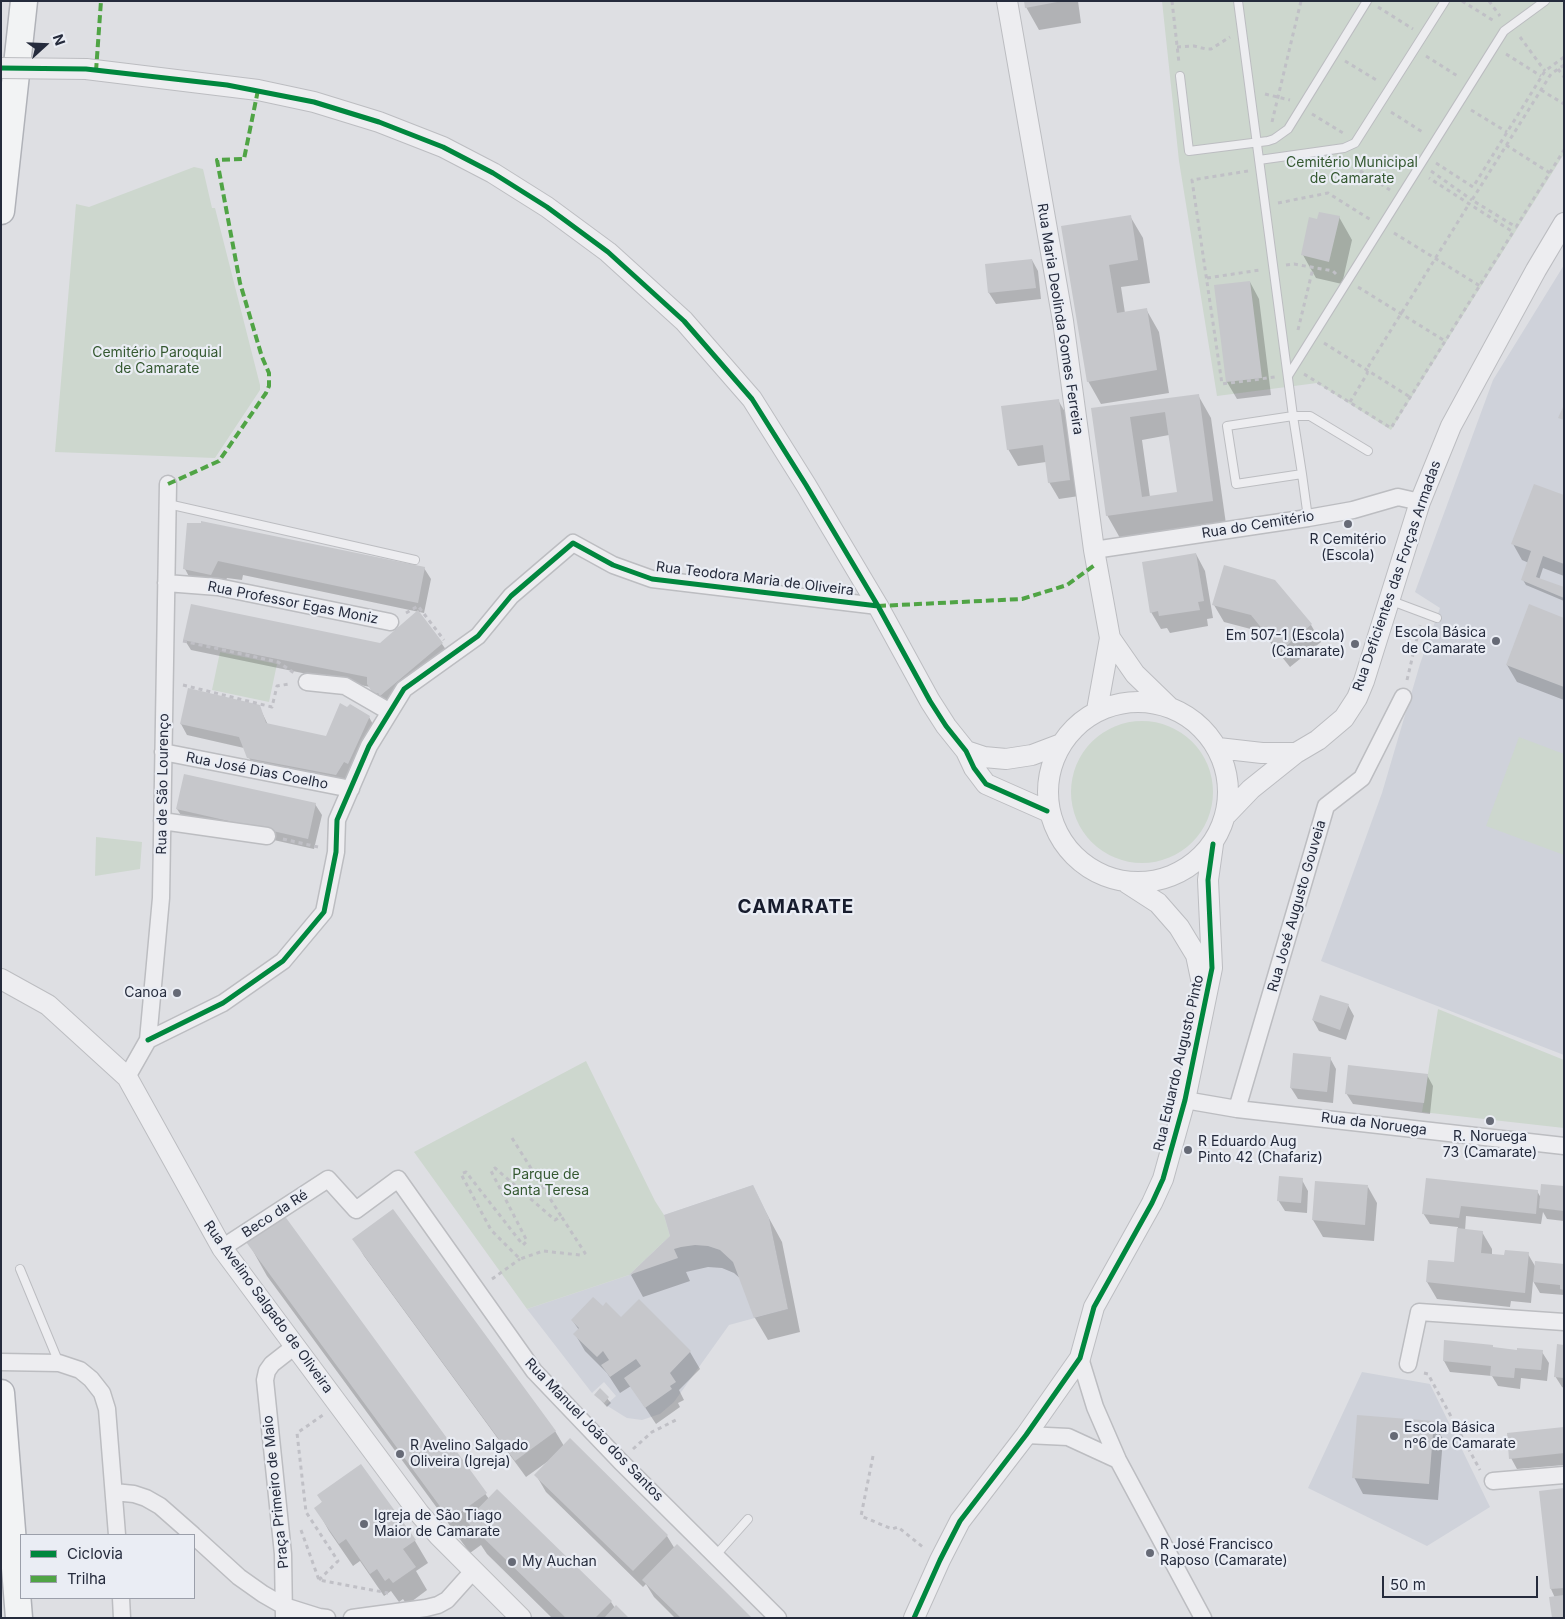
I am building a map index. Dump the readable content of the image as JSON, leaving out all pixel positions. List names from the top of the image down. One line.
{"streets":{"street":["Rua Maria Deolinda Gomes Ferreira","Rua do Cemitério","Rua Deficientes das Forças Armadas","Rua Teodora Maria de Oliveira","Rua Professor Egas Moniz","Rua José Dias Coelho","Rua de São Lourenço","Rua José Augusto Gouveia","Rua Eduardo Augusto Pinto","Rua da Noruega","Beco da Ré","Rua Avelino Salgado de Oliveira","Rua Manuel João dos Santos","Praça Primeiro de Maio"]},"crossings":[["Rua Maria Deolinda Gomes Ferreira","Rua do Cemitério"],["Rua do Cemitério","Rua Deficientes das Forças Armadas"],["Rua Teodora Maria de Oliveira","Rua José Dias Coelho"],["Rua Teodora Maria de Oliveira","Rua de São Lourenço"],["Rua Professor Egas Moniz","Rua de São Lourenço"],["Rua José Dias Coelho","Rua de São Lourenço"],["Rua de São Lourenço","Rua Avelino Salgado de Oliveira"],["Rua José Augusto Gouveia","Rua da Noruega"],["Rua Eduardo Augusto Pinto","Rua da Noruega"],["Beco da Ré","Rua Avelino Salgado de Oliveira"],["Beco da Ré","Rua Manuel João dos Santos"],["Rua Avelino Salgado de Oliveira","Praça Primeiro de Maio"]],"districts":["CAMARATE"],"parks":["Cemitério Municipal de Camarate","Cemitério Paroquial de Camarate","Parque de Santa Teresa"],"places":["R Cemitério (Escola)","Escola Básica de Camarate","Em 507-1 (Escola) (Camarate)","Canoa","R. Noruega 73 (Camarate)","R Eduardo Aug Pinto 42 (Chafariz)","Escola Básica nº6 de Camarate","R Avelino Salgado Oliveira (Igreja)","Igreja de São Tiago Maior de Camarate","R José Francisco Raposo (Camarate)","My Auchan"],"legend":["Ciclovia","Trilha"],"scale_bar":"50 m","north":"right"}
